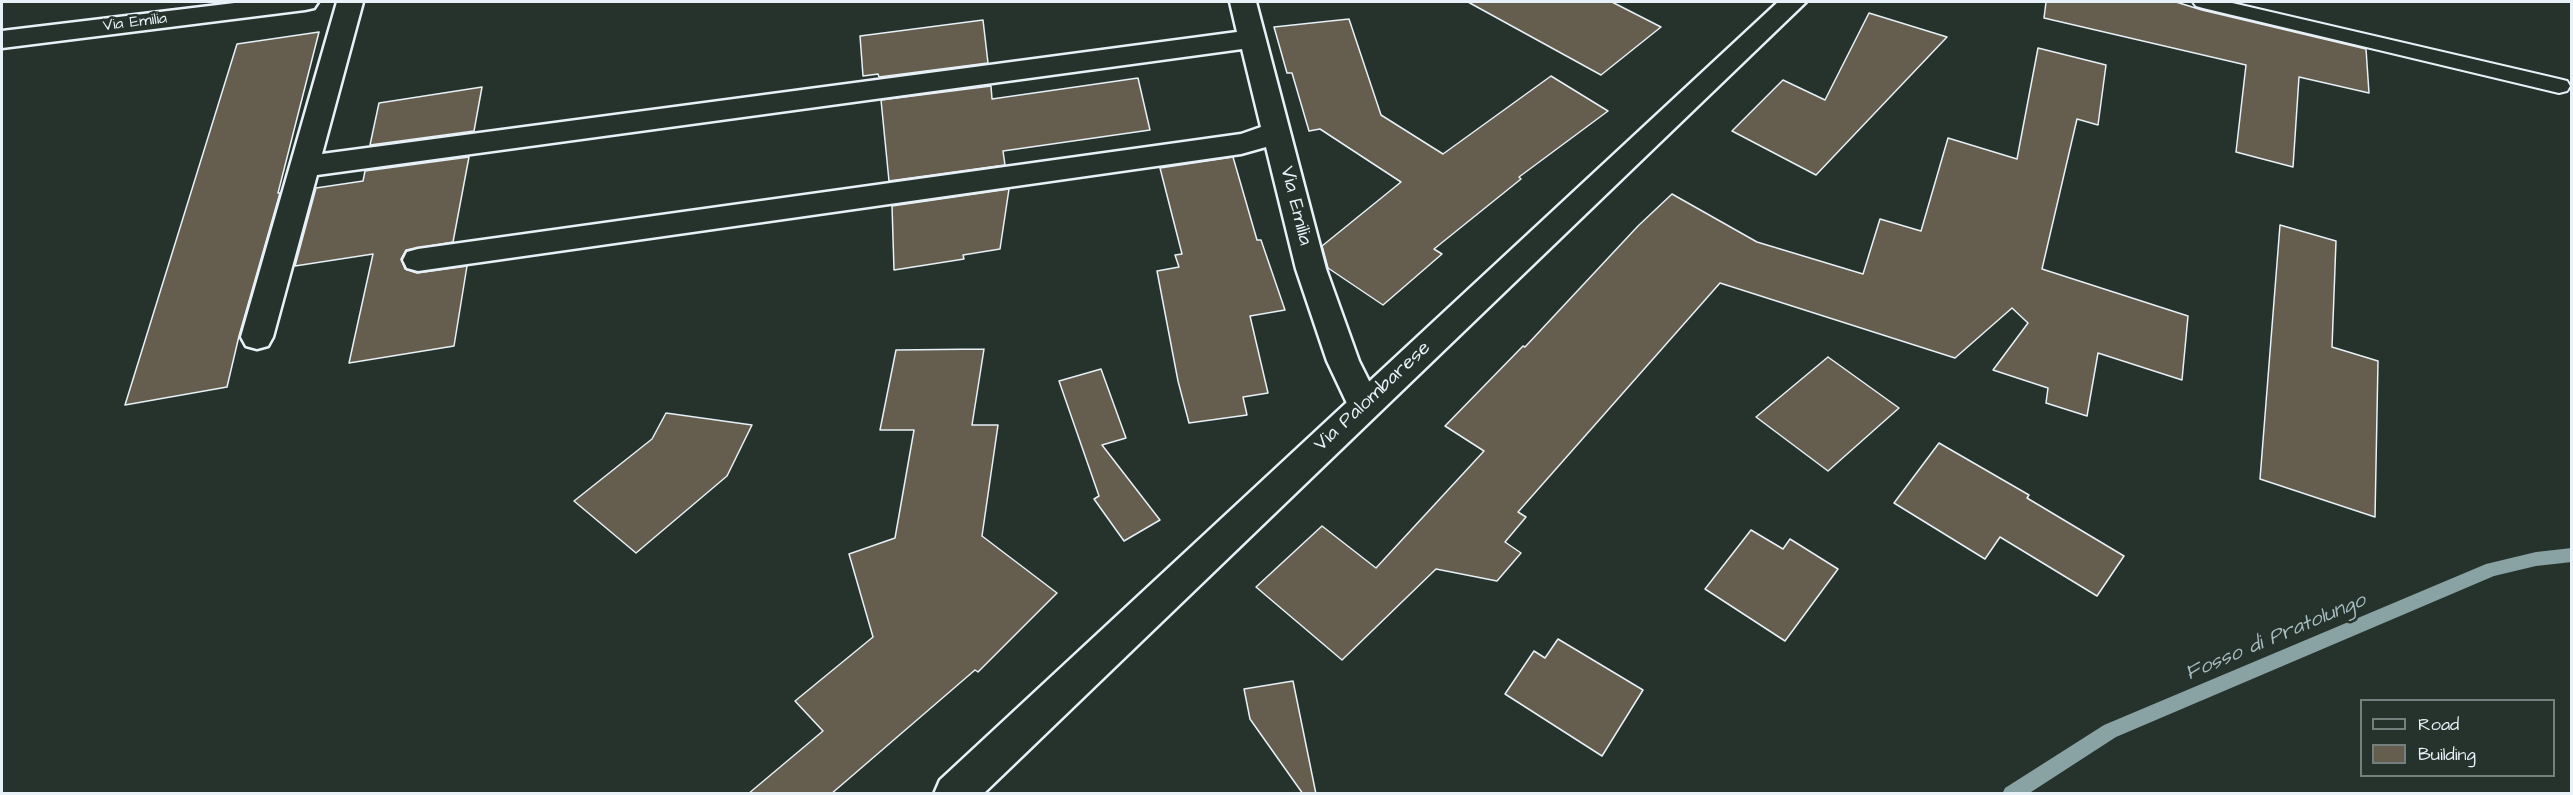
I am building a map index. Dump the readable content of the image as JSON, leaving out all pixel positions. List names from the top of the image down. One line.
{"streets":{"street":["Via Emilia","Via Palombarese"]},"crossings":[["Via Emilia","Via Palombarese"]],"water":["Fosso di Pratolungo"],"legend":["Road","Building"]}
